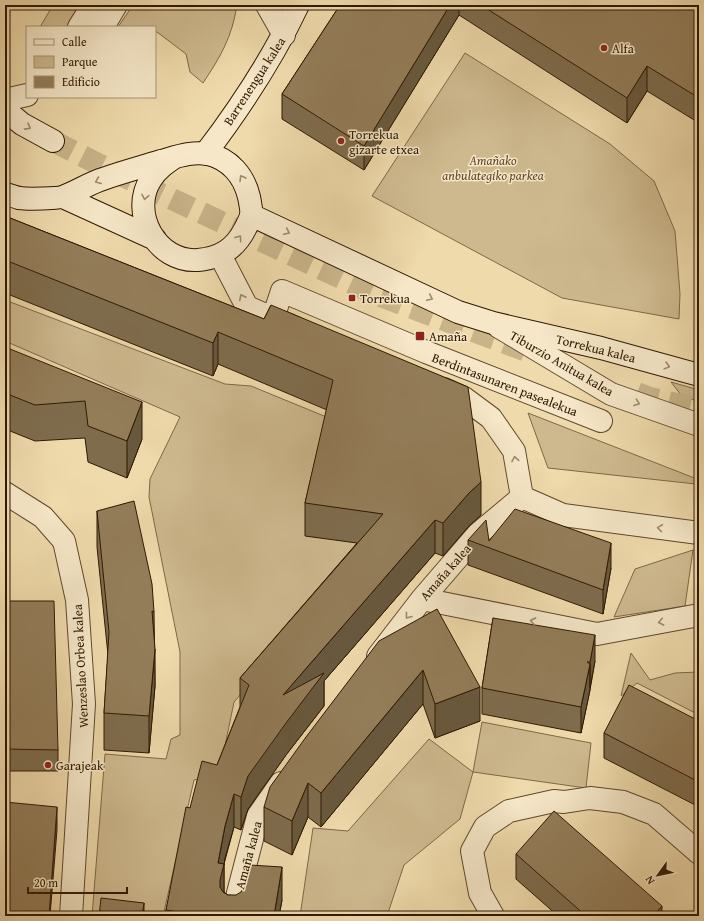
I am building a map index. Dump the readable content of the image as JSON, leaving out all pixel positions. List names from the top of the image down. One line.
{"streets":{"street":["Barrenengua kalea","Torrekua kalea","Tiburzio Anitua kalea","Berdintasunaren pasealekua","Amaña kalea","Wenzeslao Orbea kalea"]},"crossings":[["Torrekua kalea","Tiburzio Anitua kalea"]],"parks":["Amañako anbulategiko parkea"],"places":{"other":["Alfa","Torrekua gizarte etxea","Garajeak"],"transit":["Torrekua","Amaña"]},"legend":["Calle","Parque","Edificio"],"scale_bar":"20 m","north":"bottom left"}
